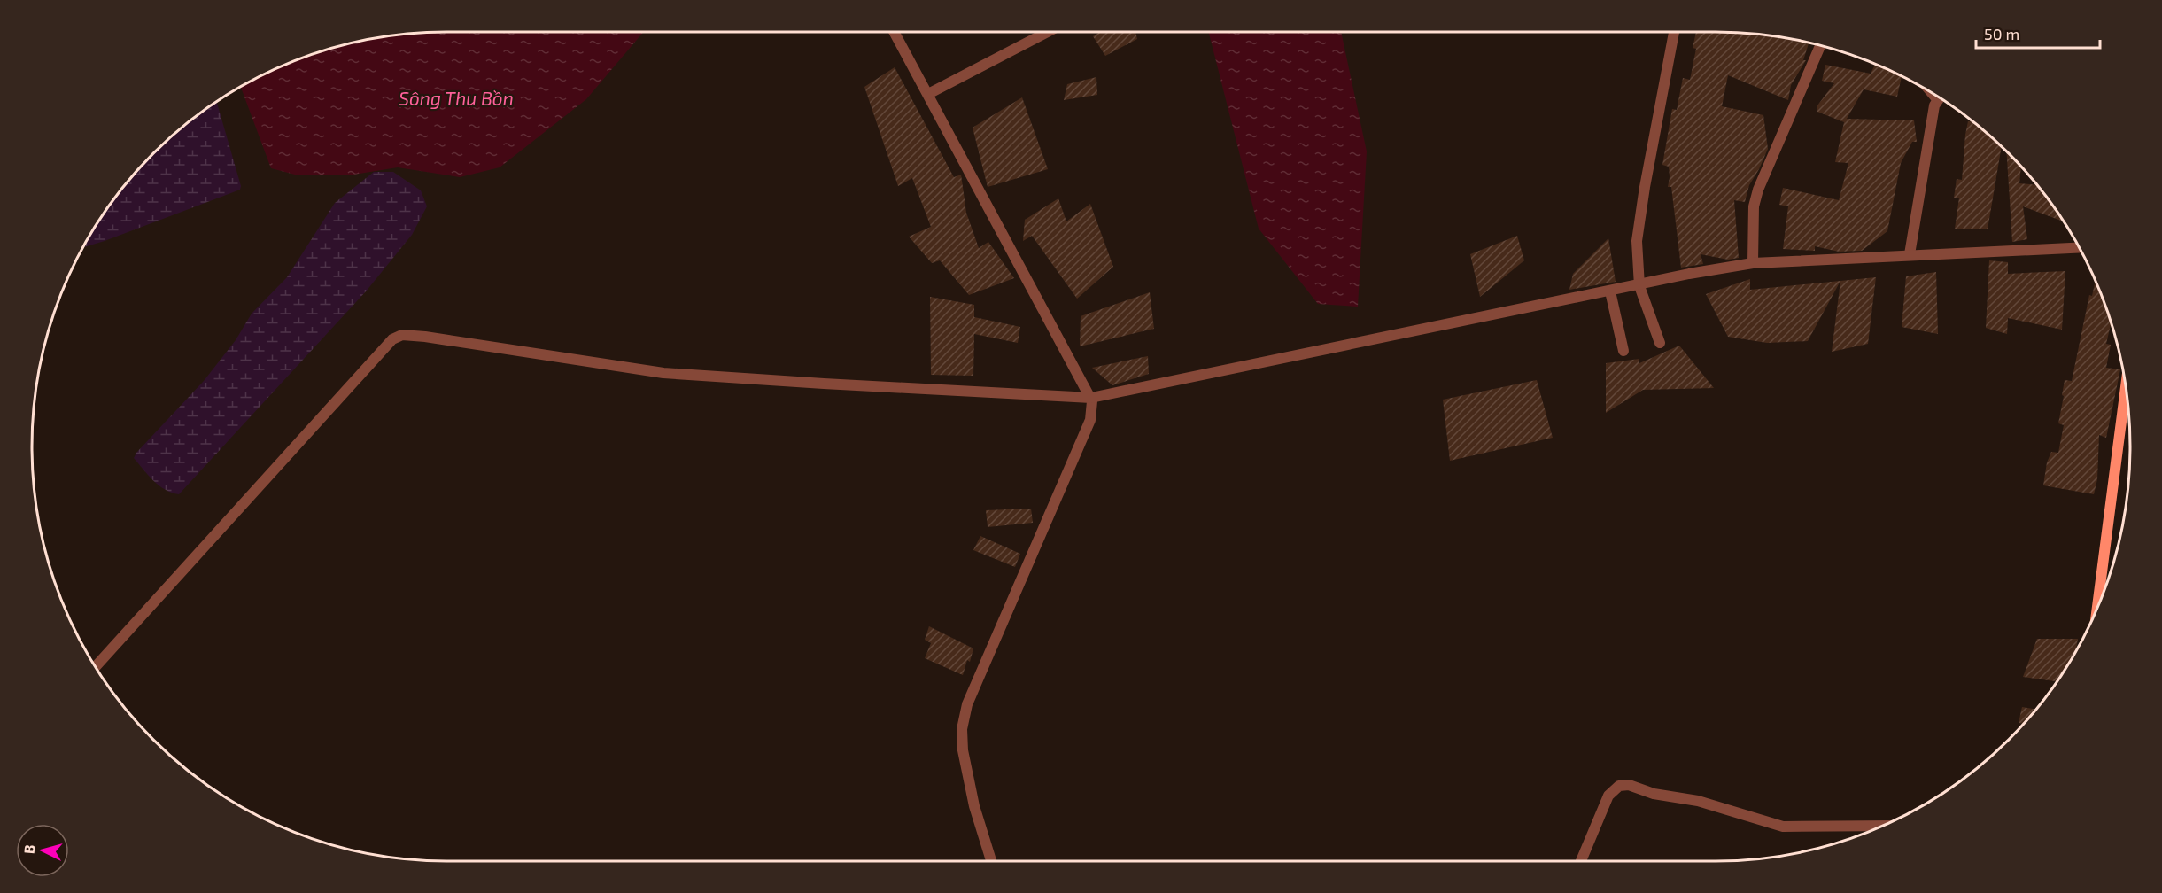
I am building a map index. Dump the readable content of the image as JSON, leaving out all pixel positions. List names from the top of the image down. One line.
{"water":["Sông Thu Bồn"],"scale_bar":"50 m","north":"left"}
